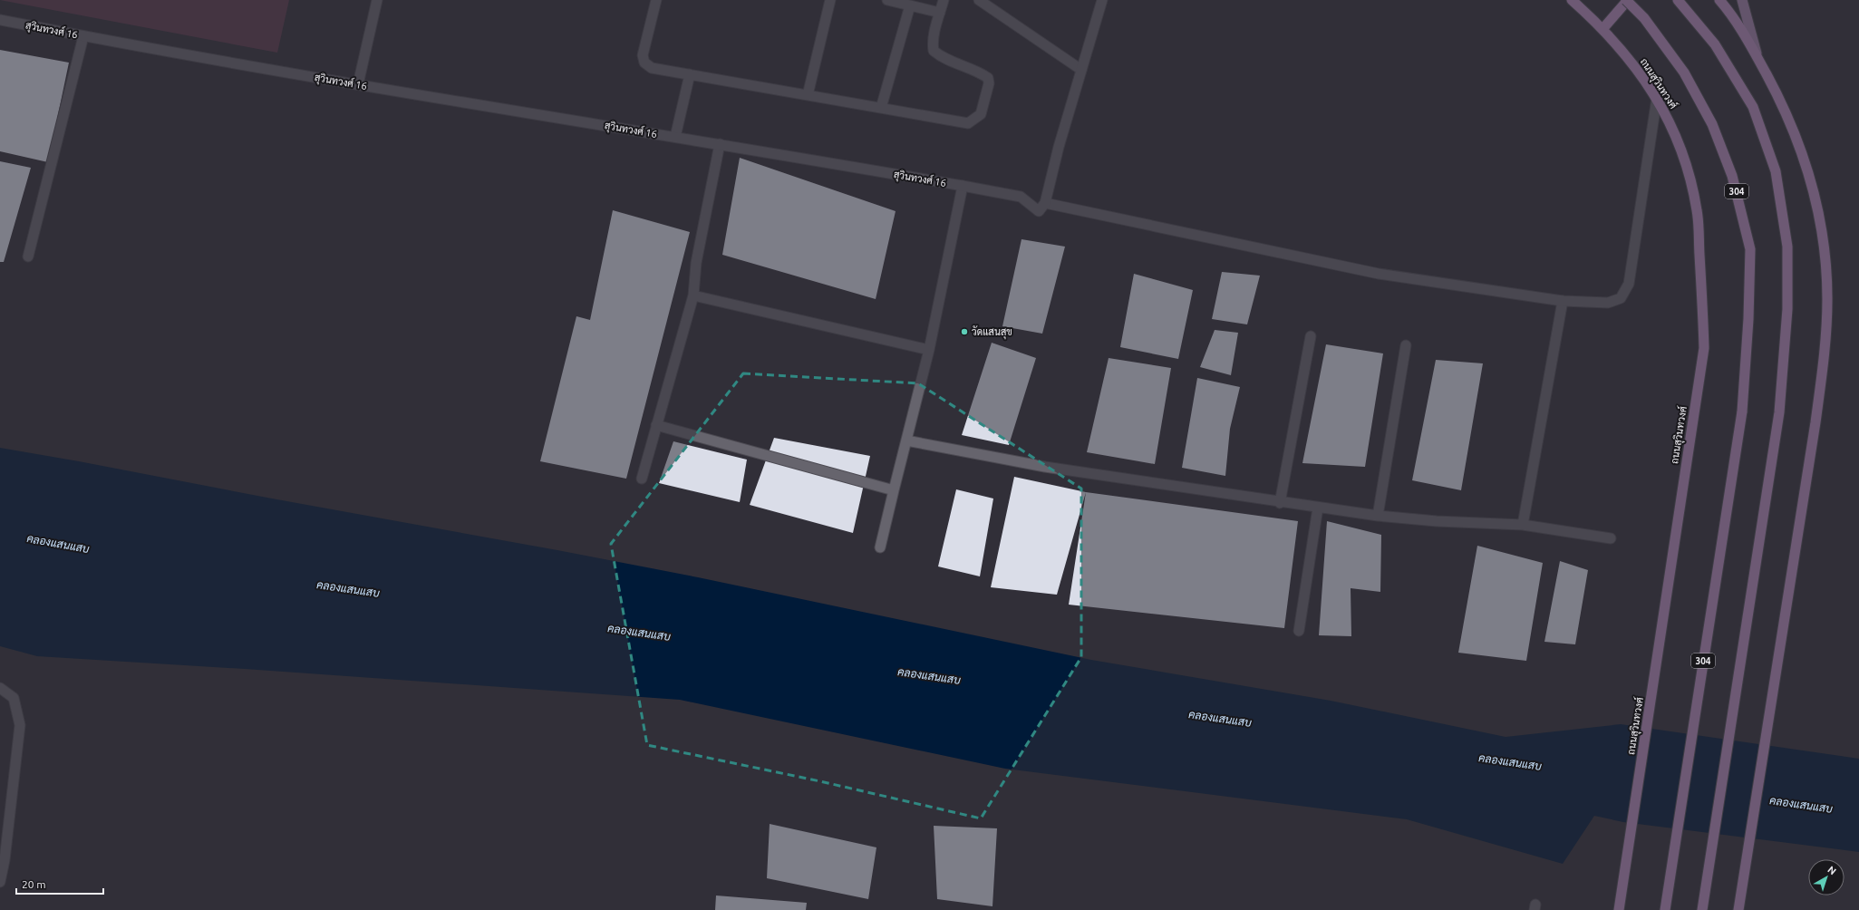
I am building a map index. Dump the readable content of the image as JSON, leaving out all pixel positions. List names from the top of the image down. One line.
{"streets":{"highway":["ถนนสุวินทวงศ์","304"],"street":["สุวินทวงศ์ 16"]},"water":["คลองแสนแสบ"],"places":["วัดแสนสุข"],"scale_bar":"20 m","north":"top right"}
